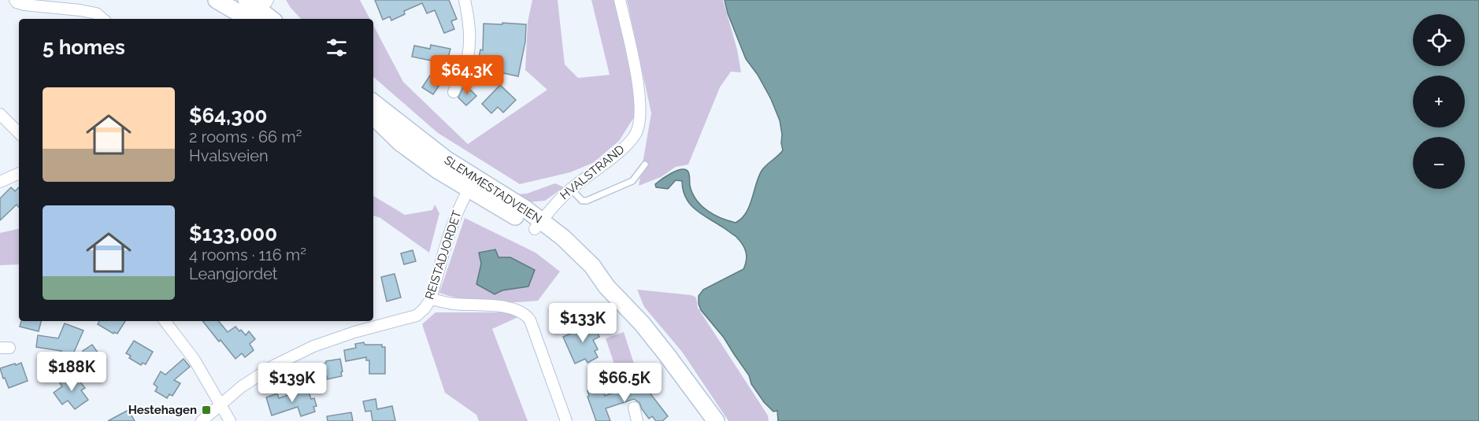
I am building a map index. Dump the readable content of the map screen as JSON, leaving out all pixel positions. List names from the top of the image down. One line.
{"streets":{"main road":["SLEMMESTADVEIEN"],"street":["HVALSTRAND","REISTADJORDET"]},"crossings":[["HVALSTRAND","SLEMMESTADVEIEN"],["SLEMMESTADVEIEN","REISTADJORDET"]],"places":{"transit":["Hestehagen"]},"page":{"map_buttons":["+","−"],"heading":"5 homes","price":["$64.3K","$133K","$188K","$139K","$66.5K"],"list":[{"name":"$64,300","note":"2 rooms · 66 m² · Hvalsveien"},{"name":"$133,000","note":"4 rooms · 116 m² · Leangjordet"}]}}
